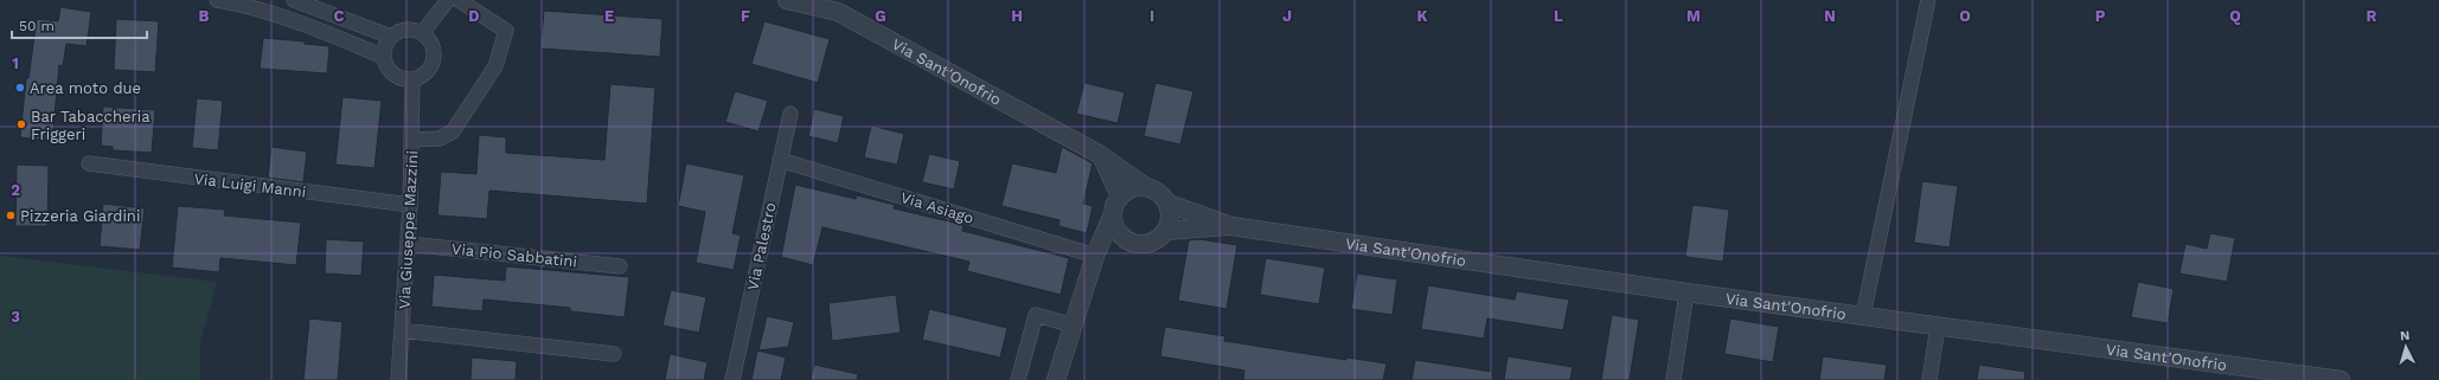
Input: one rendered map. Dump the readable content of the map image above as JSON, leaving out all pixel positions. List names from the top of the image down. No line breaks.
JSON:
{"streets":{"street":["Via Sant'Onofrio","Via Luigi Manni","Via Asiago","Via Giuseppe Mazzini","Via Palestro","Via Pio Sabbatini"]},"crossings":[["Via Luigi Manni","Via Giuseppe Mazzini"],["Via Asiago","Via Palestro"],["Via Giuseppe Mazzini","Via Pio Sabbatini"]],"places":["Area moto due","Bar Tabaccheria Friggeri","Pizzeria Giardini"],"scale_bar":"50 m","north":"top","grid":{"columns":["B","C","D","E","F","G","H","I","J","K","L","M","N","O","P","Q","R"],"rows":["1","2","3"]}}
